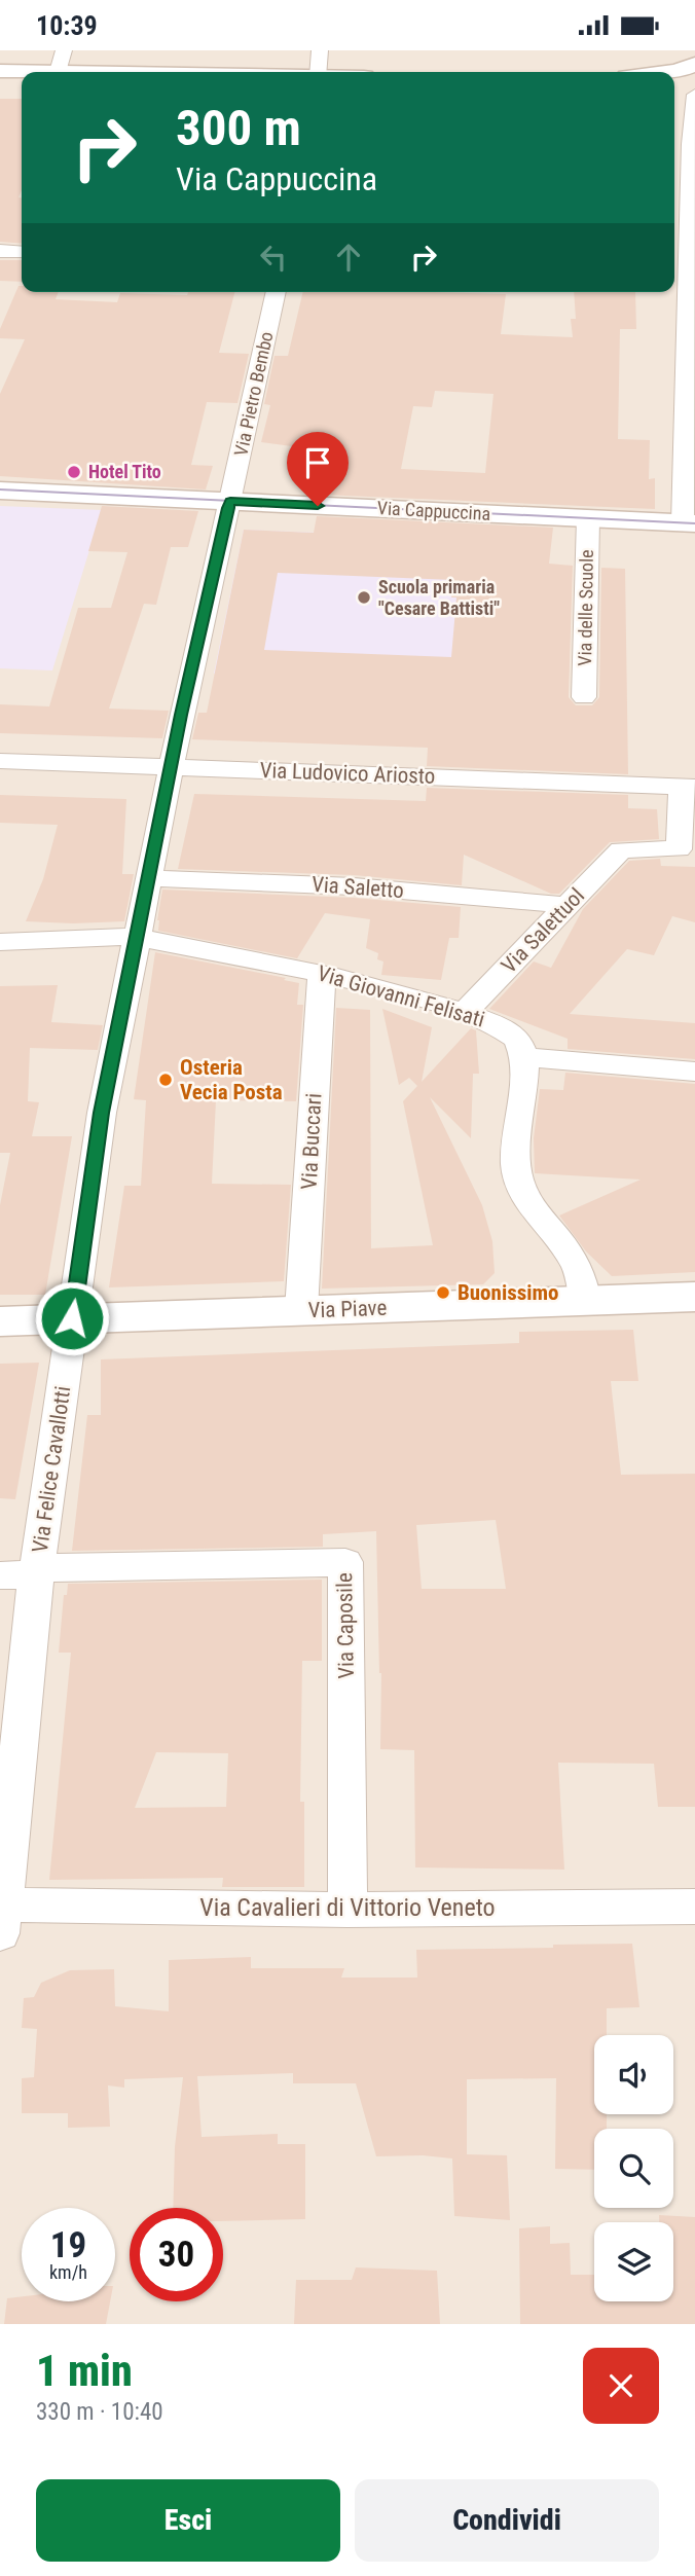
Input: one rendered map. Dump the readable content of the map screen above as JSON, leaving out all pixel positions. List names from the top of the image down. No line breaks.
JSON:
{"streets":{"street":["Via Pietro Bembo","Via Cappuccina","Via delle Scuole","Via Ludovico Ariosto","Via Saletto","Via Salettuol","Via Giovanni Felisati","Via Buccari","Via Piave","Via Felice Cavallotti","Via Caposile","Via Cavalieri di Vittorio Veneto"]},"crossings":[["Via Pietro Bembo","Via Cappuccina"],["Via Pietro Bembo","Via Felice Cavallotti"],["Via Cappuccina","Via delle Scuole"],["Via Cappuccina","Via Felice Cavallotti"],["Via Ludovico Ariosto","Via Salettuol"],["Via Ludovico Ariosto","Via Felice Cavallotti"],["Via Saletto","Via Salettuol"],["Via Saletto","Via Felice Cavallotti"],["Via Salettuol","Via Giovanni Felisati"],["Via Giovanni Felisati","Via Buccari"],["Via Giovanni Felisati","Via Felice Cavallotti"],["Via Buccari","Via Piave"],["Via Piave","Via Felice Cavallotti"],["Via Felice Cavallotti","Via Caposile"],["Via Felice Cavallotti","Via Cavalieri di Vittorio Veneto"],["Via Caposile","Via Cavalieri di Vittorio Veneto"]],"places":["Hotel Tito","Scuola primaria \"Cesare Battisti\"","Osteria Vecia Posta","Buonissimo"],"page":{"status":"10:39","turn":["300 m","Via Cappuccina"],"speed":"19 km/h","limit":"30","heading":["1 min","330 m · 10:40"],"buttons":["Esci","Condividi"]}}
